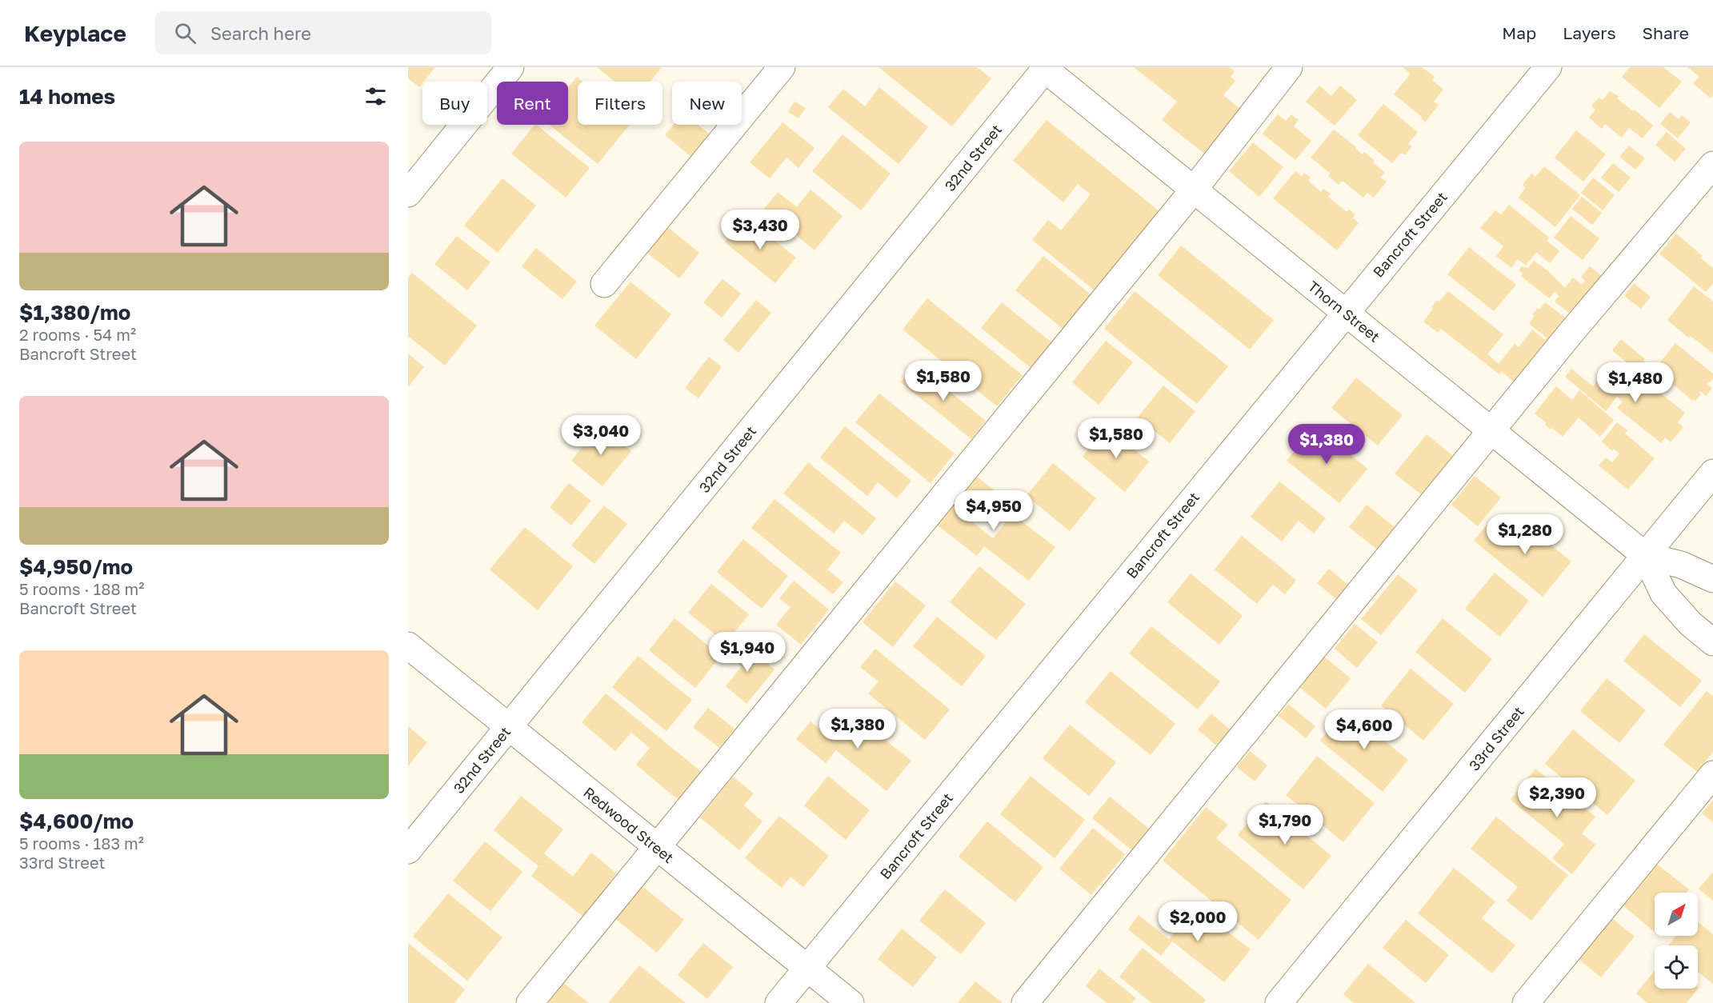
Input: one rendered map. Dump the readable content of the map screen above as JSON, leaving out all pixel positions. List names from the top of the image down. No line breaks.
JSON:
{"streets":{"street":["32nd Street","Bancroft Street","Thorn Street","33rd Street","Redwood Street"]},"crossings":[["32nd Street","Thorn Street"],["32nd Street","Redwood Street"],["Bancroft Street","Thorn Street"],["Bancroft Street","Redwood Street"],["Thorn Street","33rd Street"]],"north":"top right","page":{"header":"Keyplace","search":"Search here","nav":["Map","Layers","Share"],"heading":"14 homes","chip":["Buy","Rent","Filters","New"],"list":[{"name":"$1,380/mo","note":"2 rooms · 54 m² · Bancroft Street"},{"name":"$4,950/mo","note":"5 rooms · 188 m² · Bancroft Street"},{"name":"$4,600/mo","note":"5 rooms · 183 m² · 33rd Street"}],"price":["$3,430","$1,580","$1,480","$3,040","$1,580","$1,380","$4,950","$1,280","$1,940","$1,380","$4,600","$2,390","$1,790","$2,000"]}}
